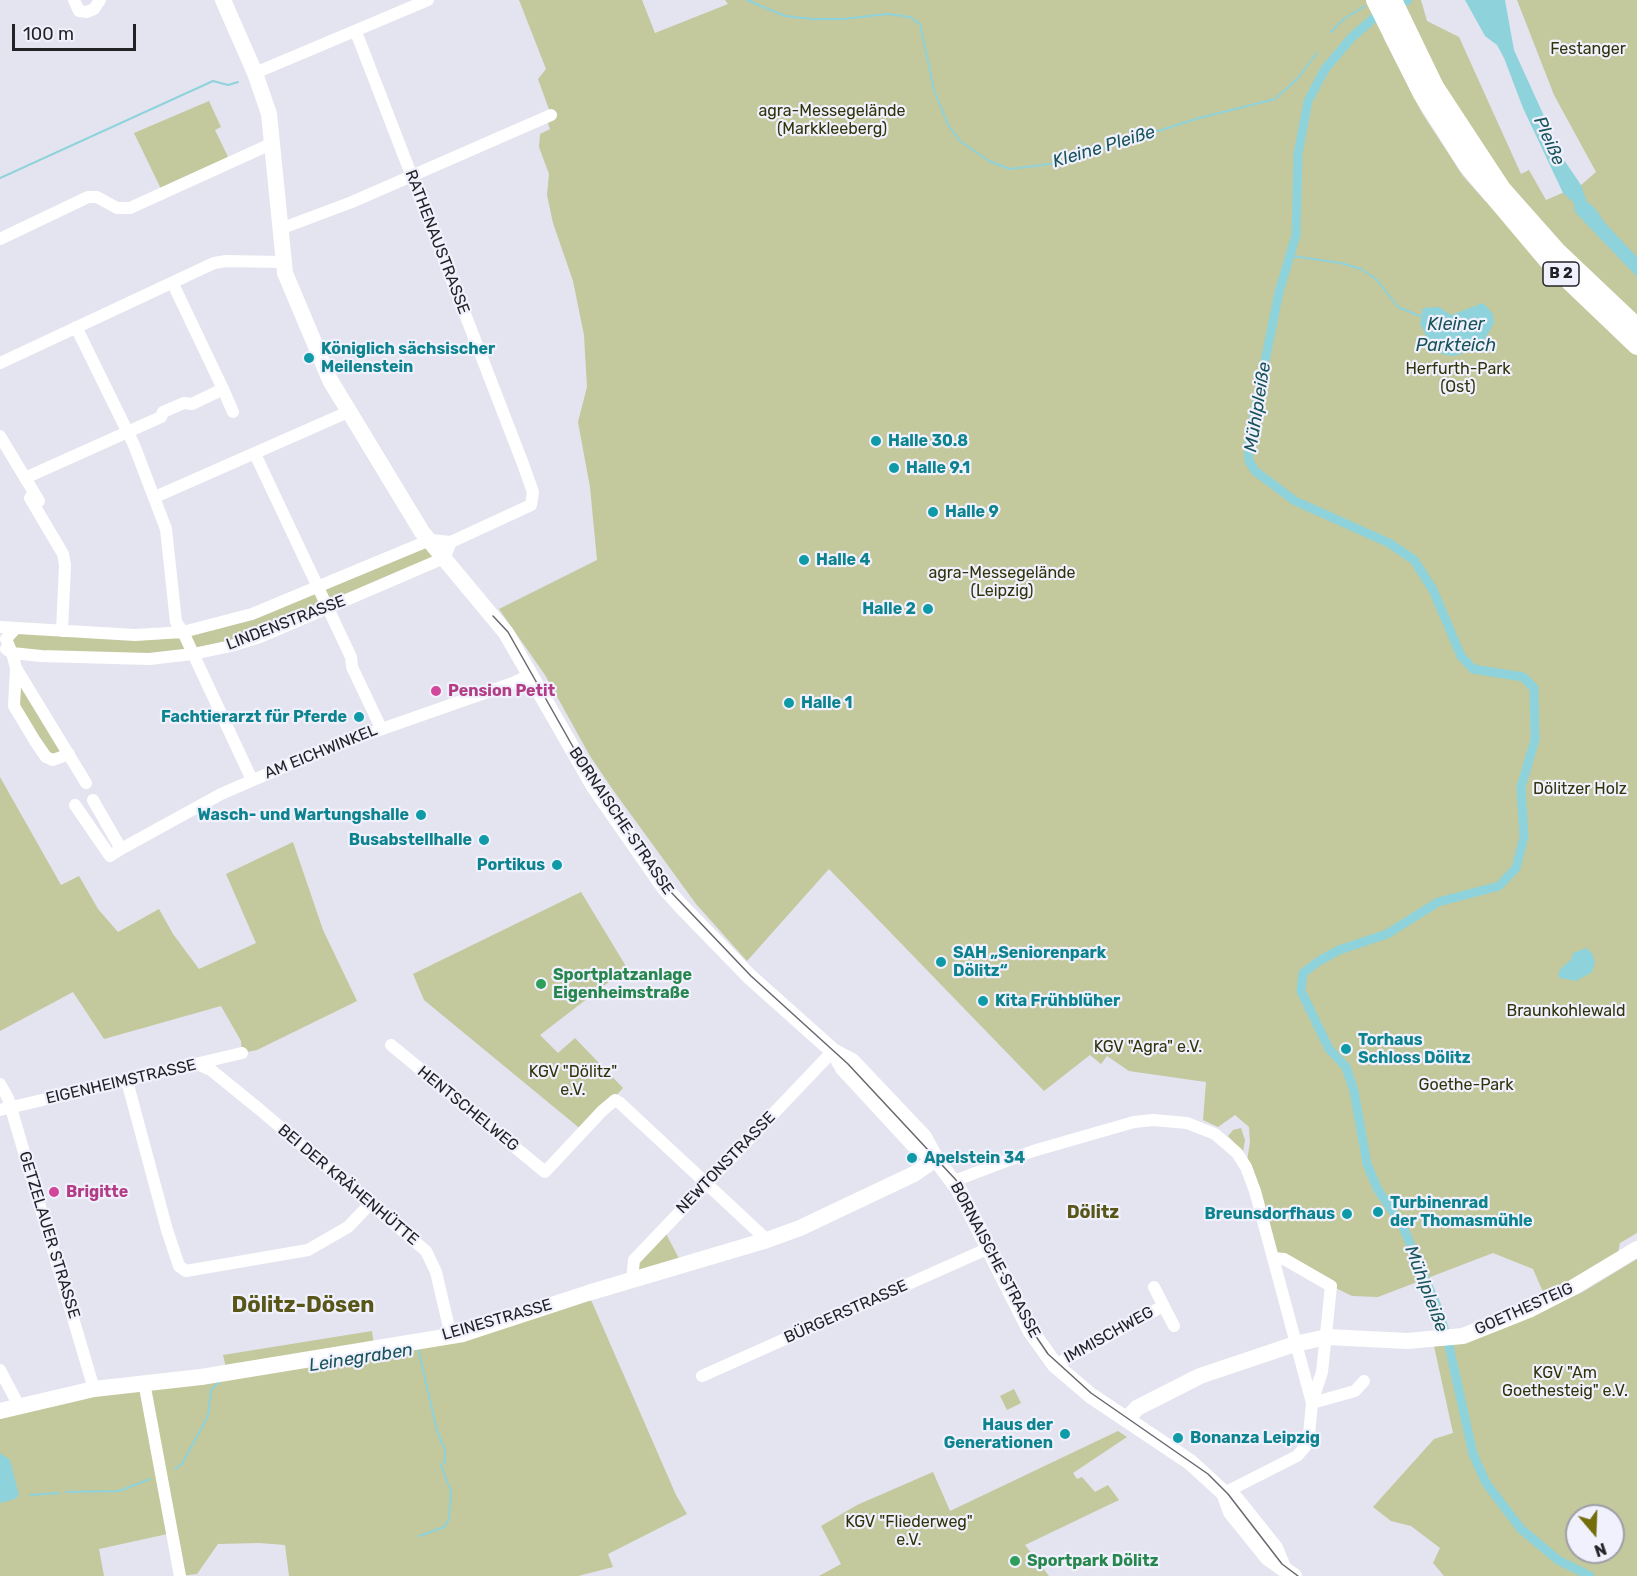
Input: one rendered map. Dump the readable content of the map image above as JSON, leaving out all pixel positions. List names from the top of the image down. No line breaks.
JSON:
{"streets":{"highway":["B 2"],"main road":["BORNAISCHE STRASSE","GOETHESTEIG","LEINESTRASSE"],"street":["RATHENAUSTRASSE","LINDENSTRASSE","AM EICHWINKEL","EIGENHEIMSTRASSE","HENTSCHELWEG","NEWTONSTRASSE","BEI DER KRÄHENHÜTTE","GETZELAUER STRASSE","BÜRGERSTRASSE","IMMISCHWEG"]},"crossings":[["RATHENAUSTRASSE","LINDENSTRASSE"],["RATHENAUSTRASSE","BORNAISCHE STRASSE"],["LINDENSTRASSE","BORNAISCHE STRASSE"],["AM EICHWINKEL","BORNAISCHE STRASSE"],["BORNAISCHE STRASSE","NEWTONSTRASSE"],["BORNAISCHE STRASSE","GOETHESTEIG"],["BORNAISCHE STRASSE","BÜRGERSTRASSE"],["BORNAISCHE STRASSE","LEINESTRASSE"],["BORNAISCHE STRASSE","IMMISCHWEG"],["EIGENHEIMSTRASSE","BEI DER KRÄHENHÜTTE"],["EIGENHEIMSTRASSE","GETZELAUER STRASSE"],["HENTSCHELWEG","NEWTONSTRASSE"],["NEWTONSTRASSE","LEINESTRASSE"],["BEI DER KRÄHENHÜTTE","LEINESTRASSE"],["GETZELAUER STRASSE","LEINESTRASSE"]],"districts":["Dölitz","Dölitz-Dösen"],"water":["Pleiße","Kleine Pleiße","Kleiner Parkteich","Mühlpleiße","Leinegraben"],"parks":["Festanger","agra-Messegelände (Markkleeberg)","Herfurth-Park (Ost)","agra-Messegelände (Leipzig)","Dölitzer Holz","Braunkohlewald","KGV \"Agra\" e.V.","KGV \"Dölitz\" e.V.","Goethe-Park","KGV \"Am Goethesteig\" e.V.","KGV \"Fliederweg\" e.V."],"places":["Königlich sächsischer Meilenstein","Halle 30.8","Halle 9.1","Halle 9","Halle 4","Halle 2","Pension Petit","Halle 1","Fachtierarzt für Pferde","Wasch- und Wartungshalle","Busabstellhalle","Portikus","SAH „Seniorenpark Dölitz“","Sportplatzanlage Eigenheimstraße","Kita Frühblüher","Torhaus Schloss Dölitz","Apelstein 34","Brigitte","Turbinenrad der Thomasmühle","Breunsdorfhaus","Haus der Generationen","Bonanza Leipzig","Sportpark Dölitz"],"scale_bar":"100 m","north":"bottom"}
